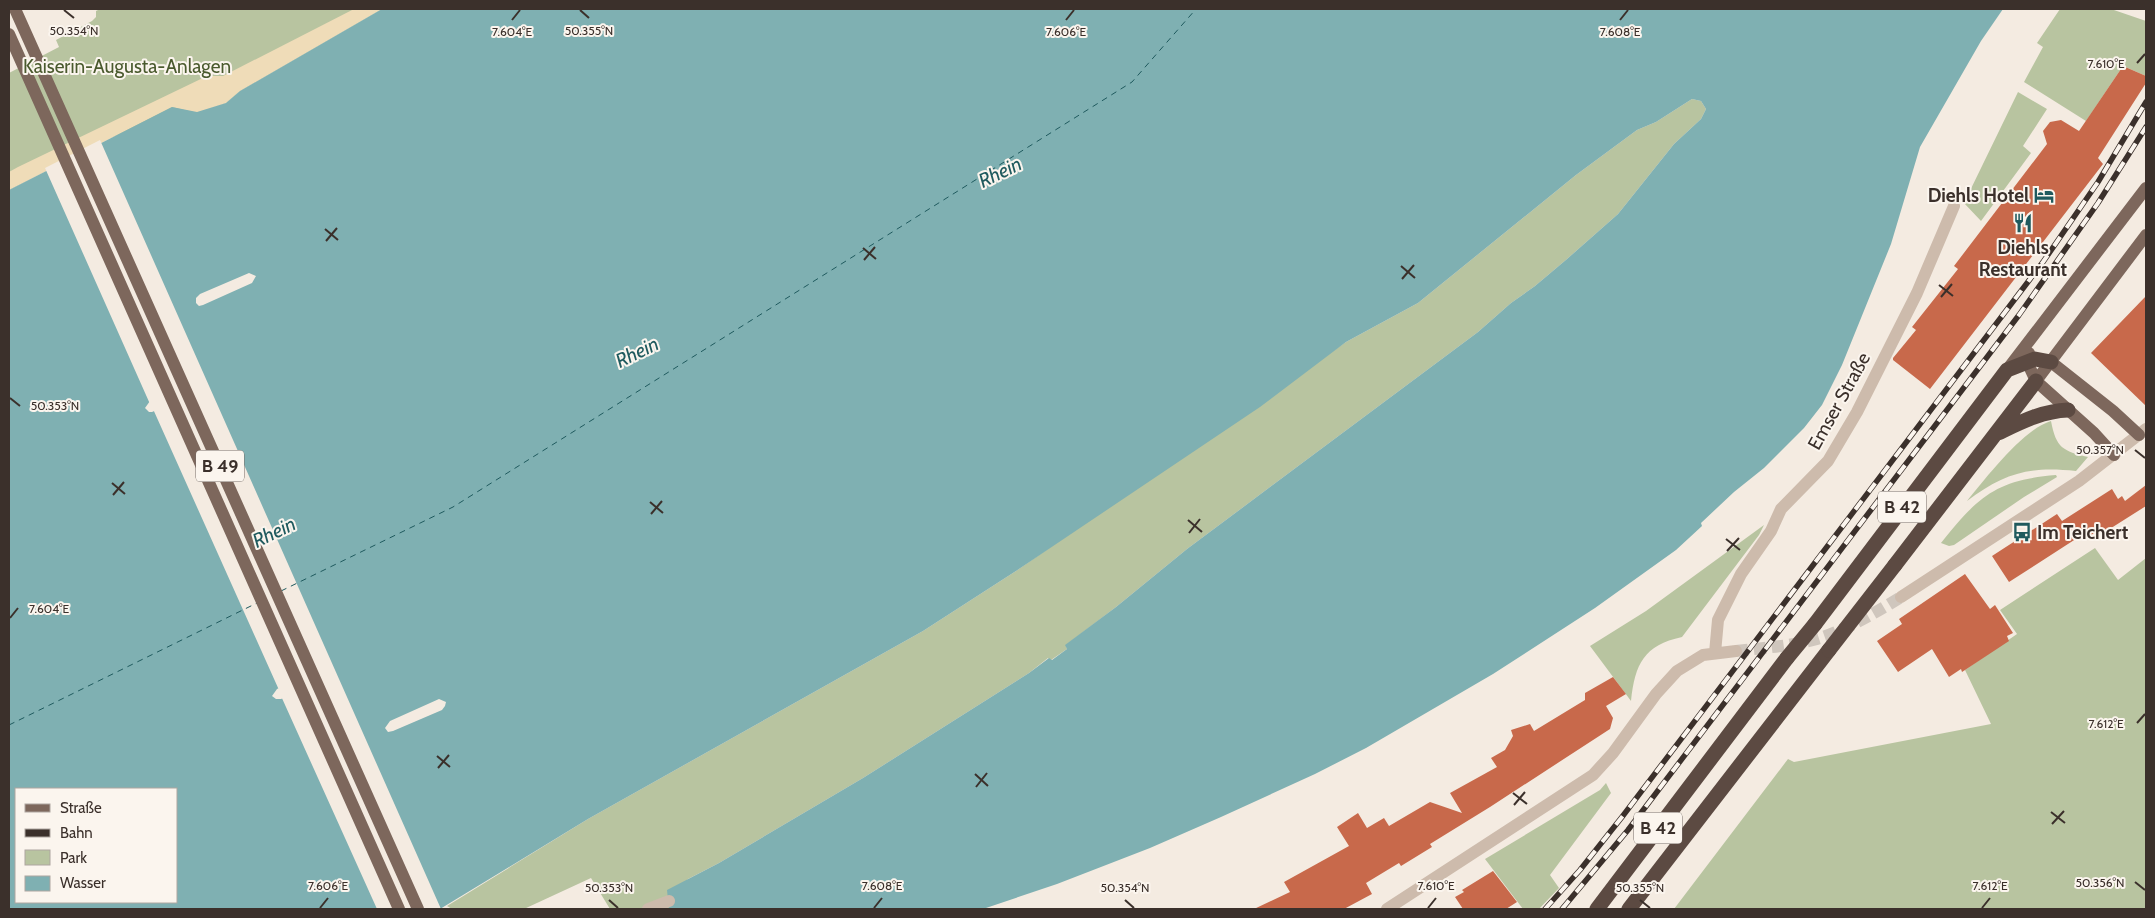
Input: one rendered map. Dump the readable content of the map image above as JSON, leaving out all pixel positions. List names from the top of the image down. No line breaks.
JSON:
{"streets":{"highway":["B 42"],"main road":["B 49"],"street":["Emser Straße"]},"water":["Rhein"],"parks":["Kaiserin-Augusta-Anlagen"],"places":{"hotel":["Diehls Hotel"],"restaurant":["Diehls Restaurant"],"bus stop":["Im Teichert"]},"legend":["Straße","Bahn","Park","Wasser"],"coordinates":["50.354°N","50.355°N","7.604°E","7.606°E","7.608°E","7.610°E","50.353°N","50.357°N","7.612°E","50.356°N"]}
